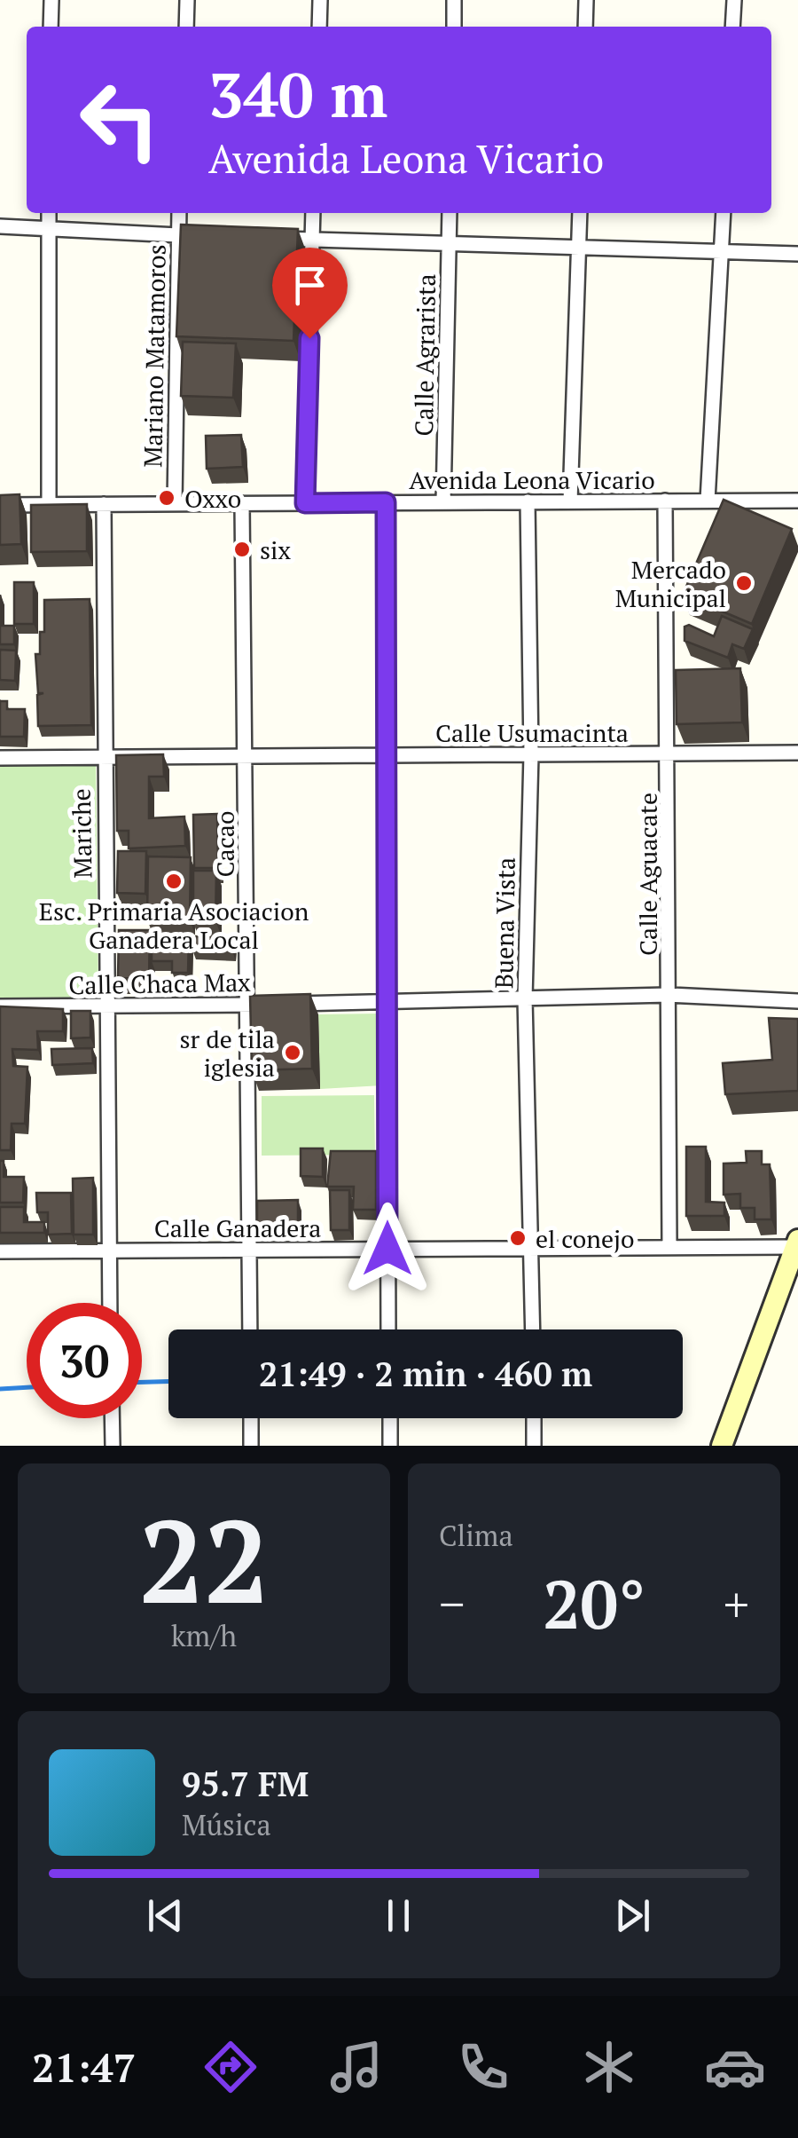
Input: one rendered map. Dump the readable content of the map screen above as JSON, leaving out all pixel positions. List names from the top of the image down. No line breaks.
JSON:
{"streets":{"street":["Calle Agrarista","Mariano Matamoros","Avenida Leona Vicario","Calle Usumacinta","Mariche","Cacao","Calle Aguacate","Buena Vista","Calle Chaca Max","Calle Ganadera"]},"crossings":[["Calle Agrarista","Avenida Leona Vicario"],["Mariano Matamoros","Avenida Leona Vicario"],["Avenida Leona Vicario","Mariche"],["Avenida Leona Vicario","Cacao"],["Avenida Leona Vicario","Calle Aguacate"],["Avenida Leona Vicario","Buena Vista"],["Calle Usumacinta","Mariche"],["Calle Usumacinta","Cacao"],["Calle Usumacinta","Calle Aguacate"],["Calle Usumacinta","Buena Vista"],["Mariche","Calle Chaca Max"],["Mariche","Calle Ganadera"],["Cacao","Calle Chaca Max"],["Cacao","Calle Ganadera"],["Calle Aguacate","Calle Chaca Max"],["Calle Aguacate","Calle Ganadera"],["Buena Vista","Calle Chaca Max"],["Buena Vista","Calle Ganadera"]],"places":["Oxxo","six","Mercado Municipal","Esc. Primaria Asociacion Ganadera Local","sr de tila iglesia","el conejo"],"page":{"turn":["340 m","Avenida Leona Vicario"],"limit":"30","trip":"21:49 · 2 min · 460 m","tile":[["22","km/h"],"Clima"],"heat":["−","20°","+"],"song":["95.7 FM","Música"],"tabs":"21:47"}}
